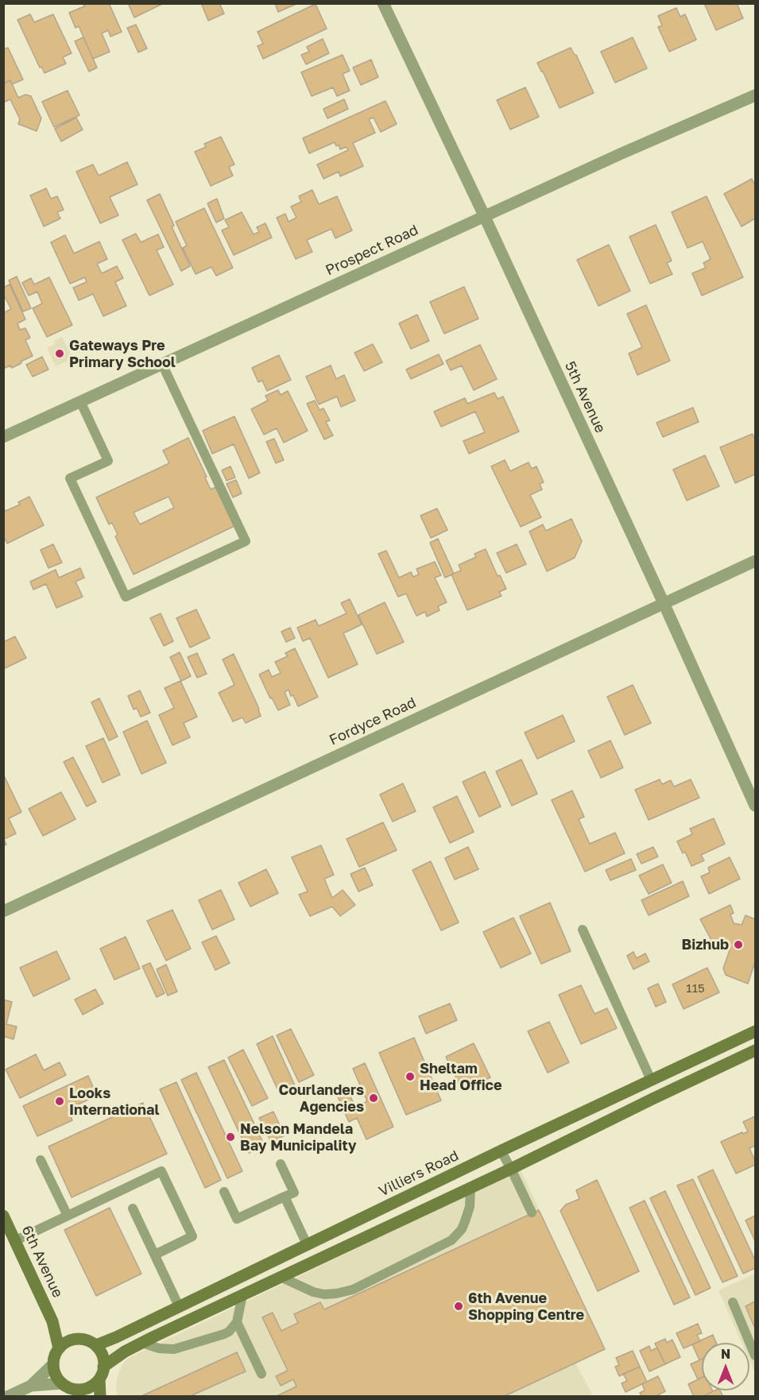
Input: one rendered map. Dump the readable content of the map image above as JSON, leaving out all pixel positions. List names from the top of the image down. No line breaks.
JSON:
{"streets":{"street":["Prospect Road","5th Avenue","Fordyce Road","Villiers Road","6th Avenue"]},"crossings":[["Prospect Road","5th Avenue"],["5th Avenue","Fordyce Road"],["Villiers Road","6th Avenue"]],"places":["Gateways Pre Primary School","Bizhub","Sheltam Head Office","Courlanders Agencies","Looks International","Nelson Mandela Bay Municipality","6th Avenue Shopping Centre"],"house_numbers":["115"],"north":"top"}
